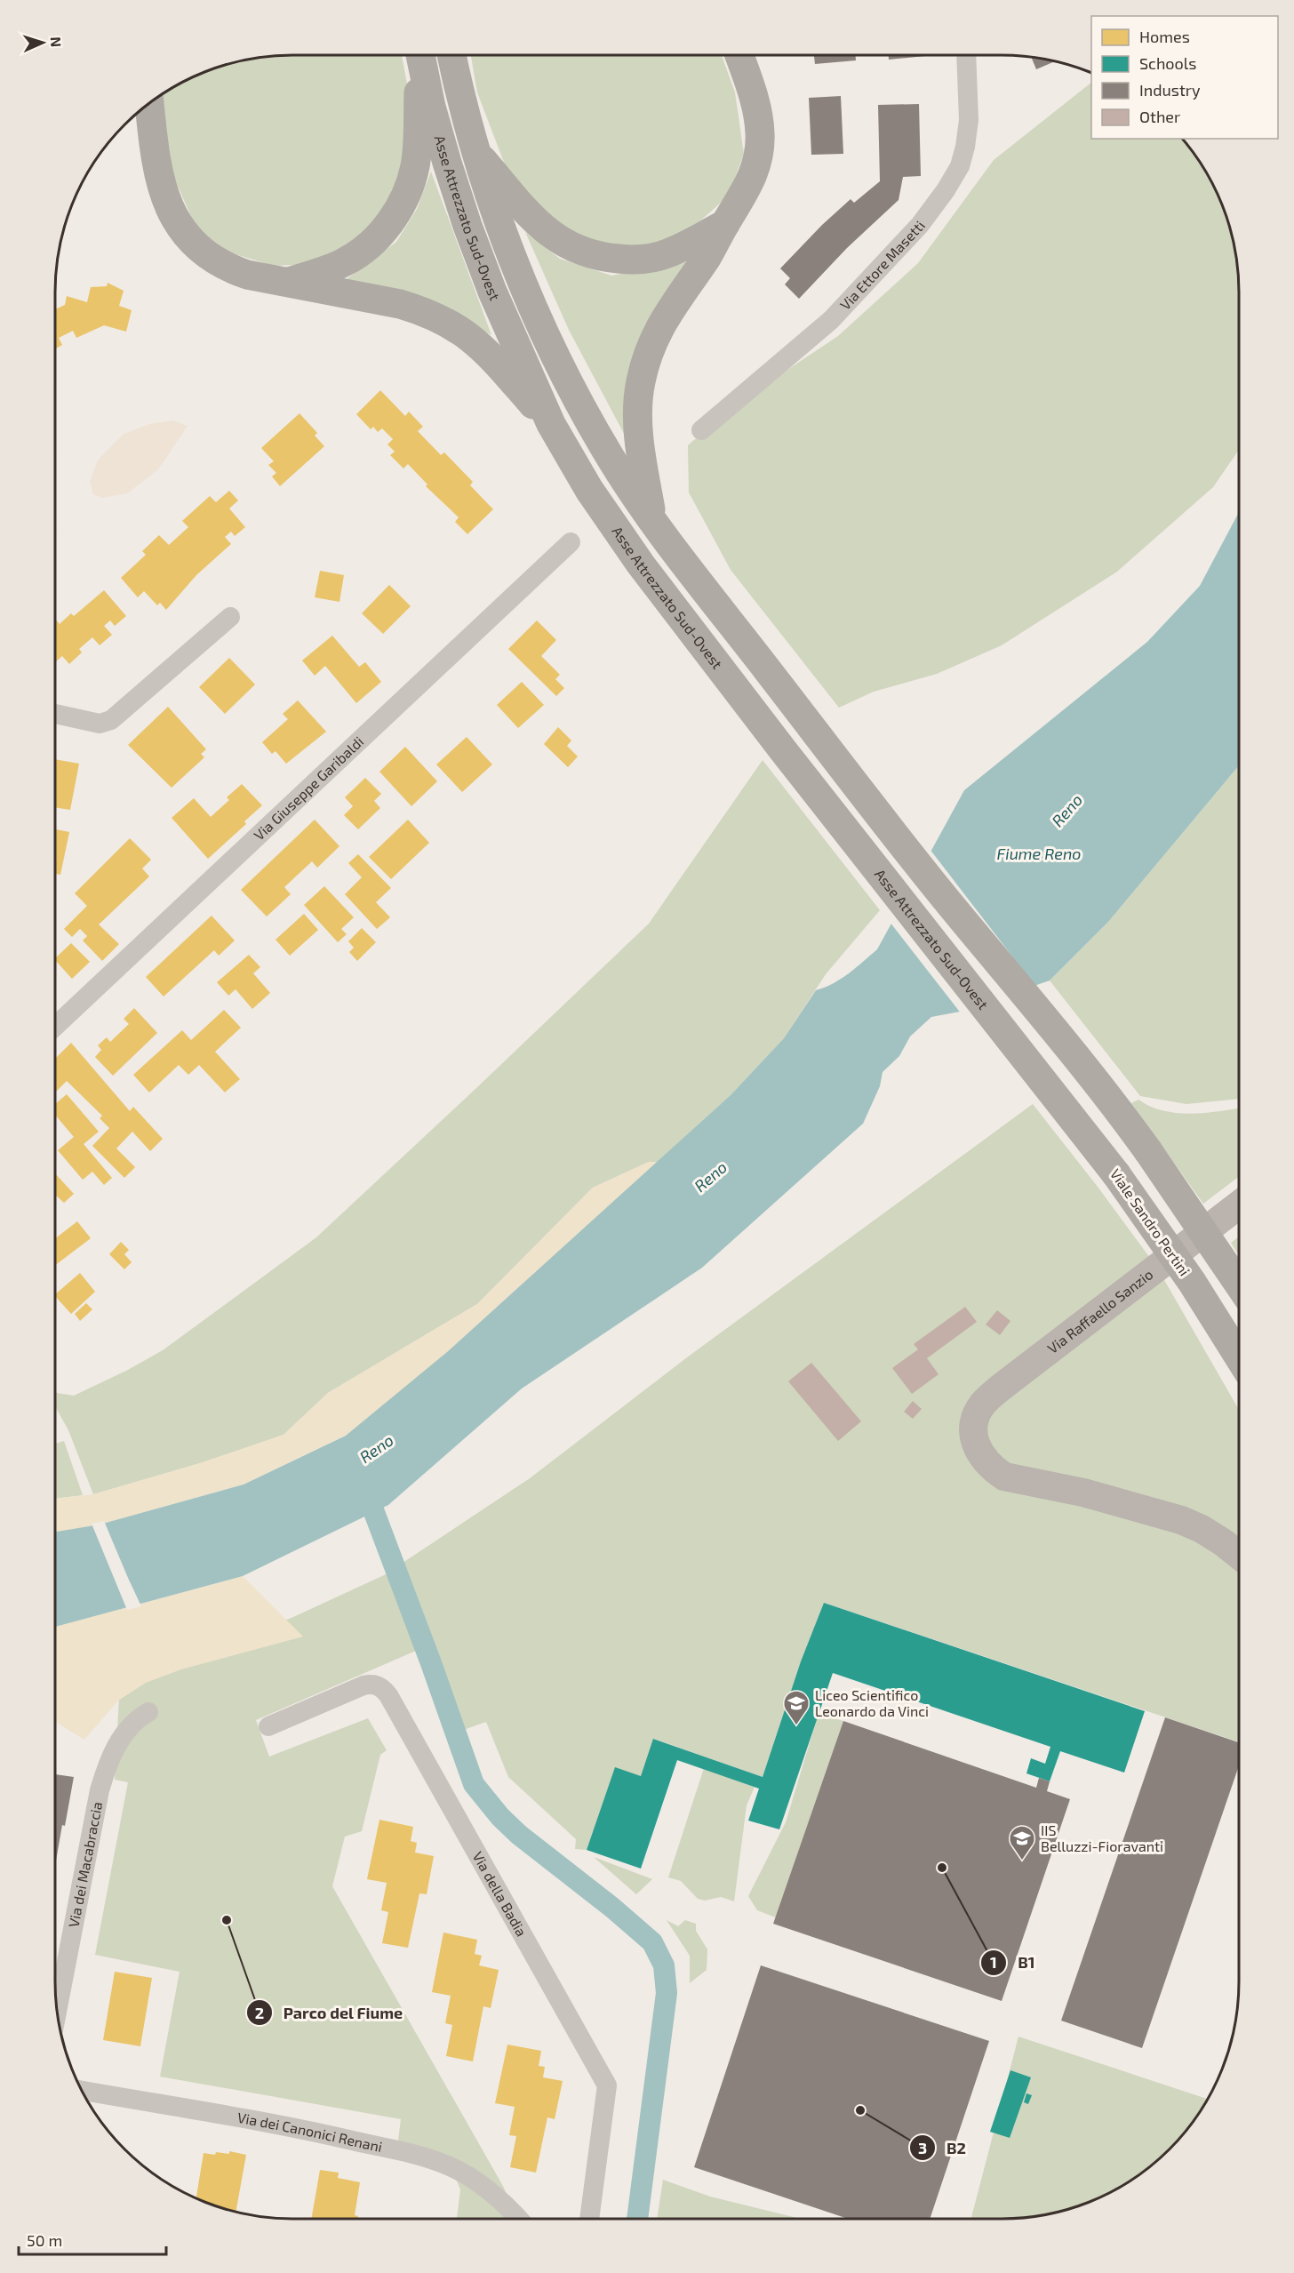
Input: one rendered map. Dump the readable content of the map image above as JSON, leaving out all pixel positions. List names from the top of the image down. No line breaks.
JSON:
{"streets":{"highway":["Asse Attrezzato Sud-Ovest","Viale Sandro Pertini"],"street":["Via Ettore Masetti","Via Giuseppe Garibaldi","Via Raffaello Sanzio","Via dei Macabraccia","Via della Badia","Via dei Canonici Renani"]},"crossings":[["Asse Attrezzato Sud-Ovest","Viale Sandro Pertini"]],"water":["Reno","Fiume Reno"],"places":{"school or university":["Liceo Scientifico Leonardo da Vinci","IIS Belluzzi-Fioravanti"],"other":["B1","Parco del Fiume","B2"]},"legend":["Homes","Schools","Industry","Other"],"scale_bar":"50 m","north":"right"}
